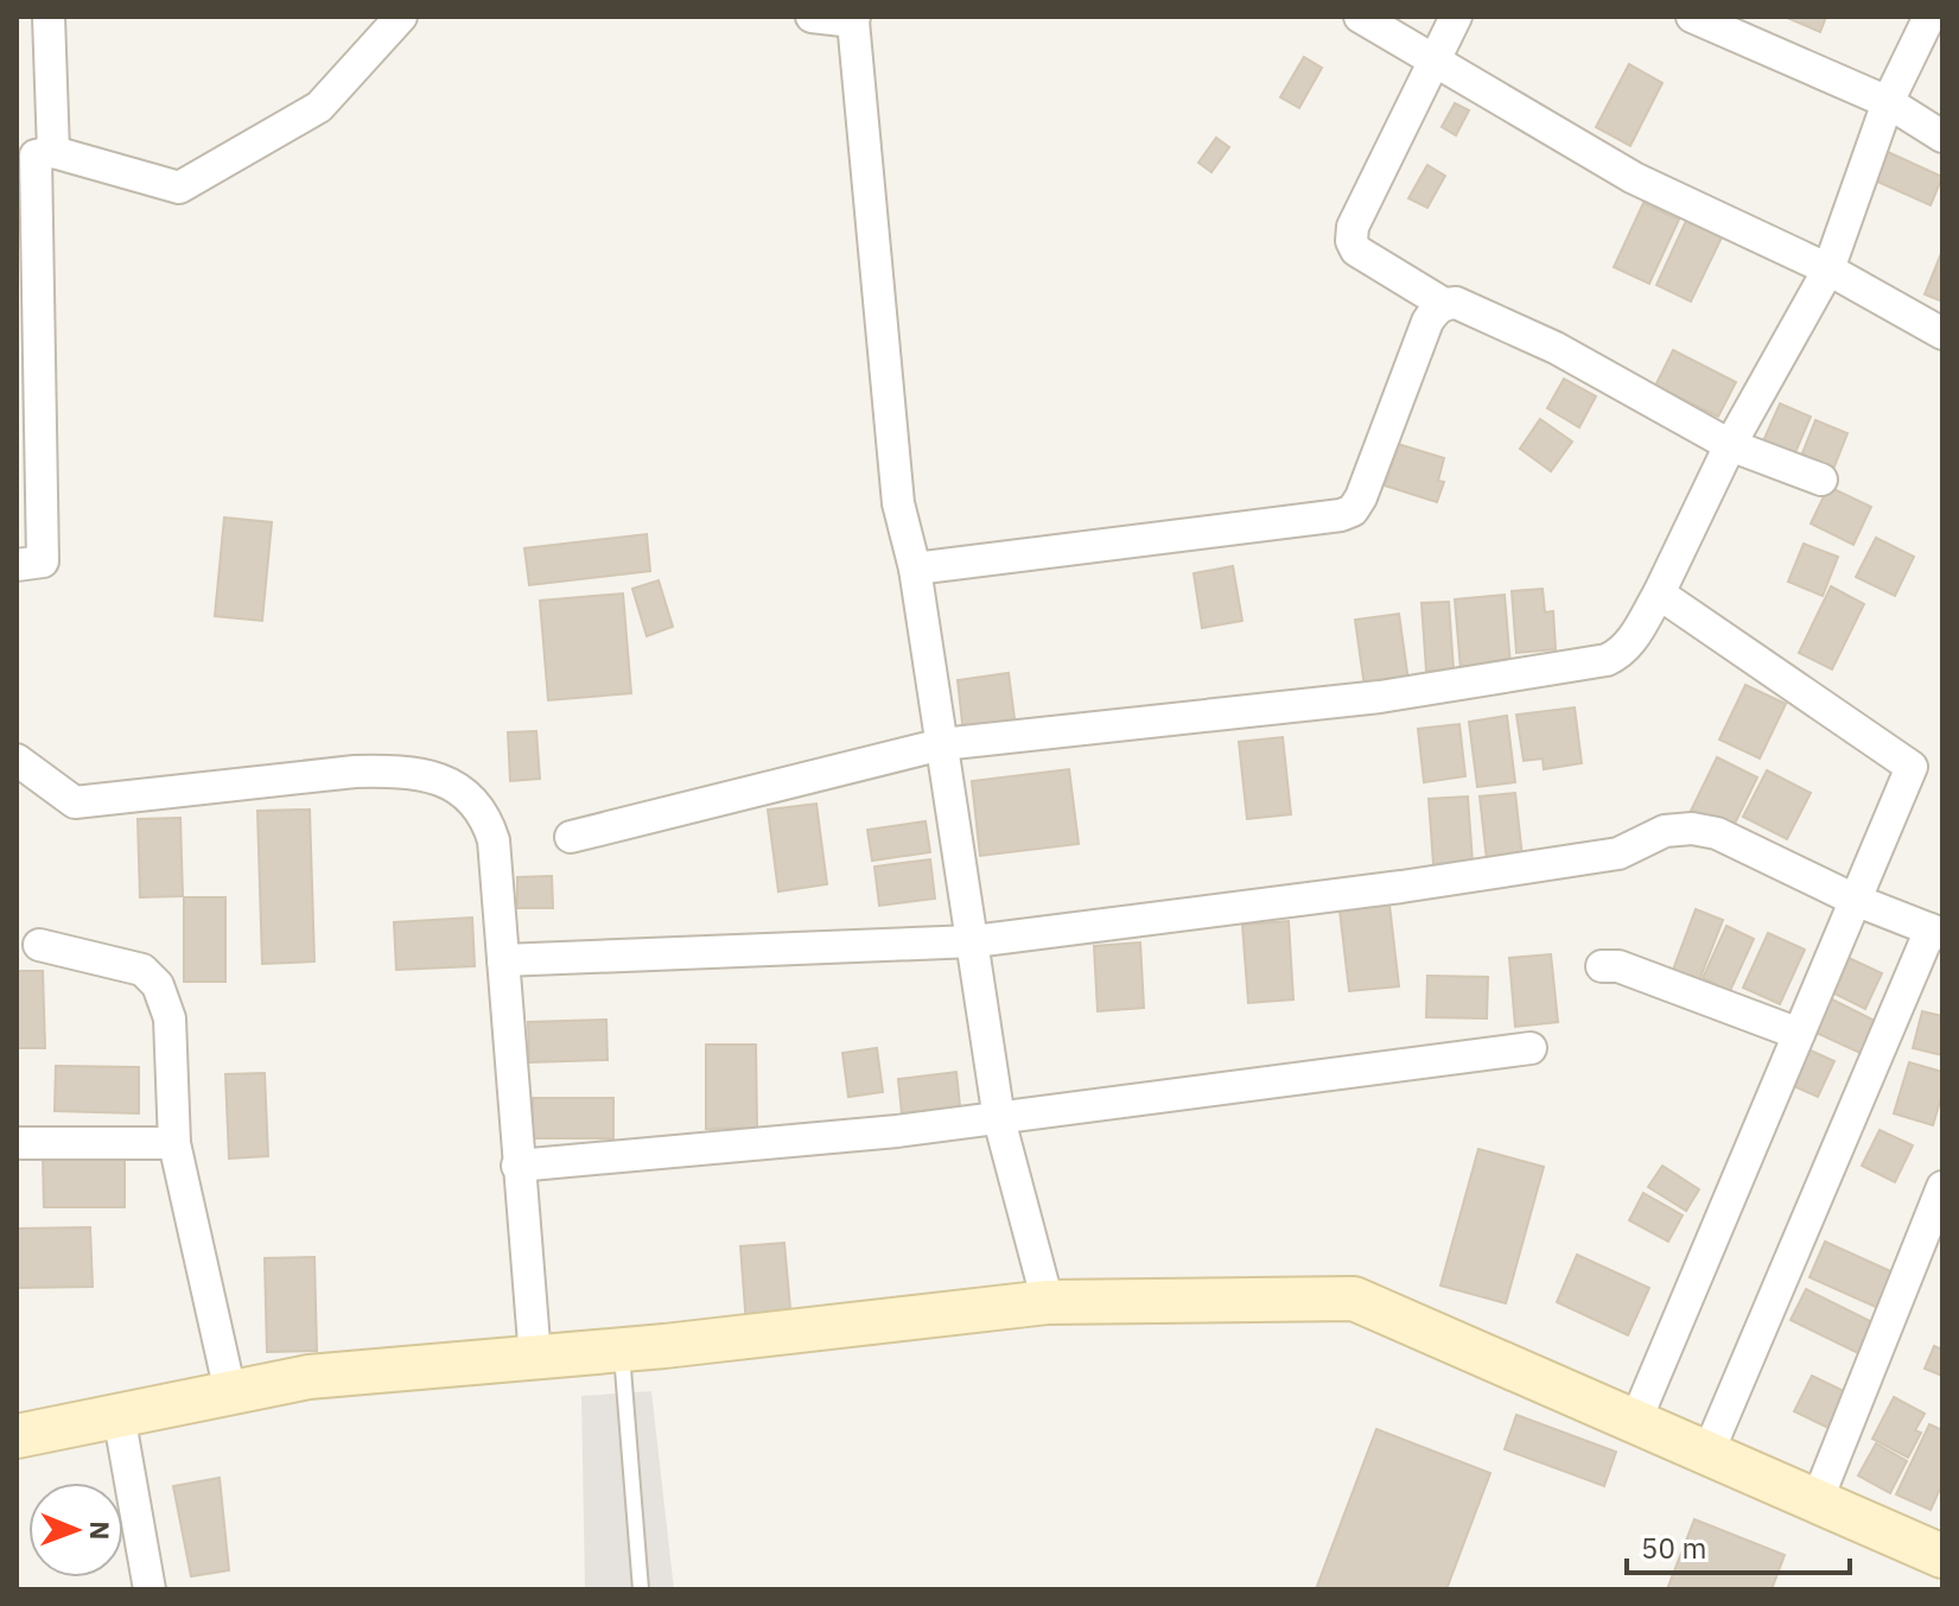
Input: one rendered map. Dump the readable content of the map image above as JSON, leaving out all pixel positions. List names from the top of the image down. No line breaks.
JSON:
{"scale_bar":"50 m","north":"right"}
